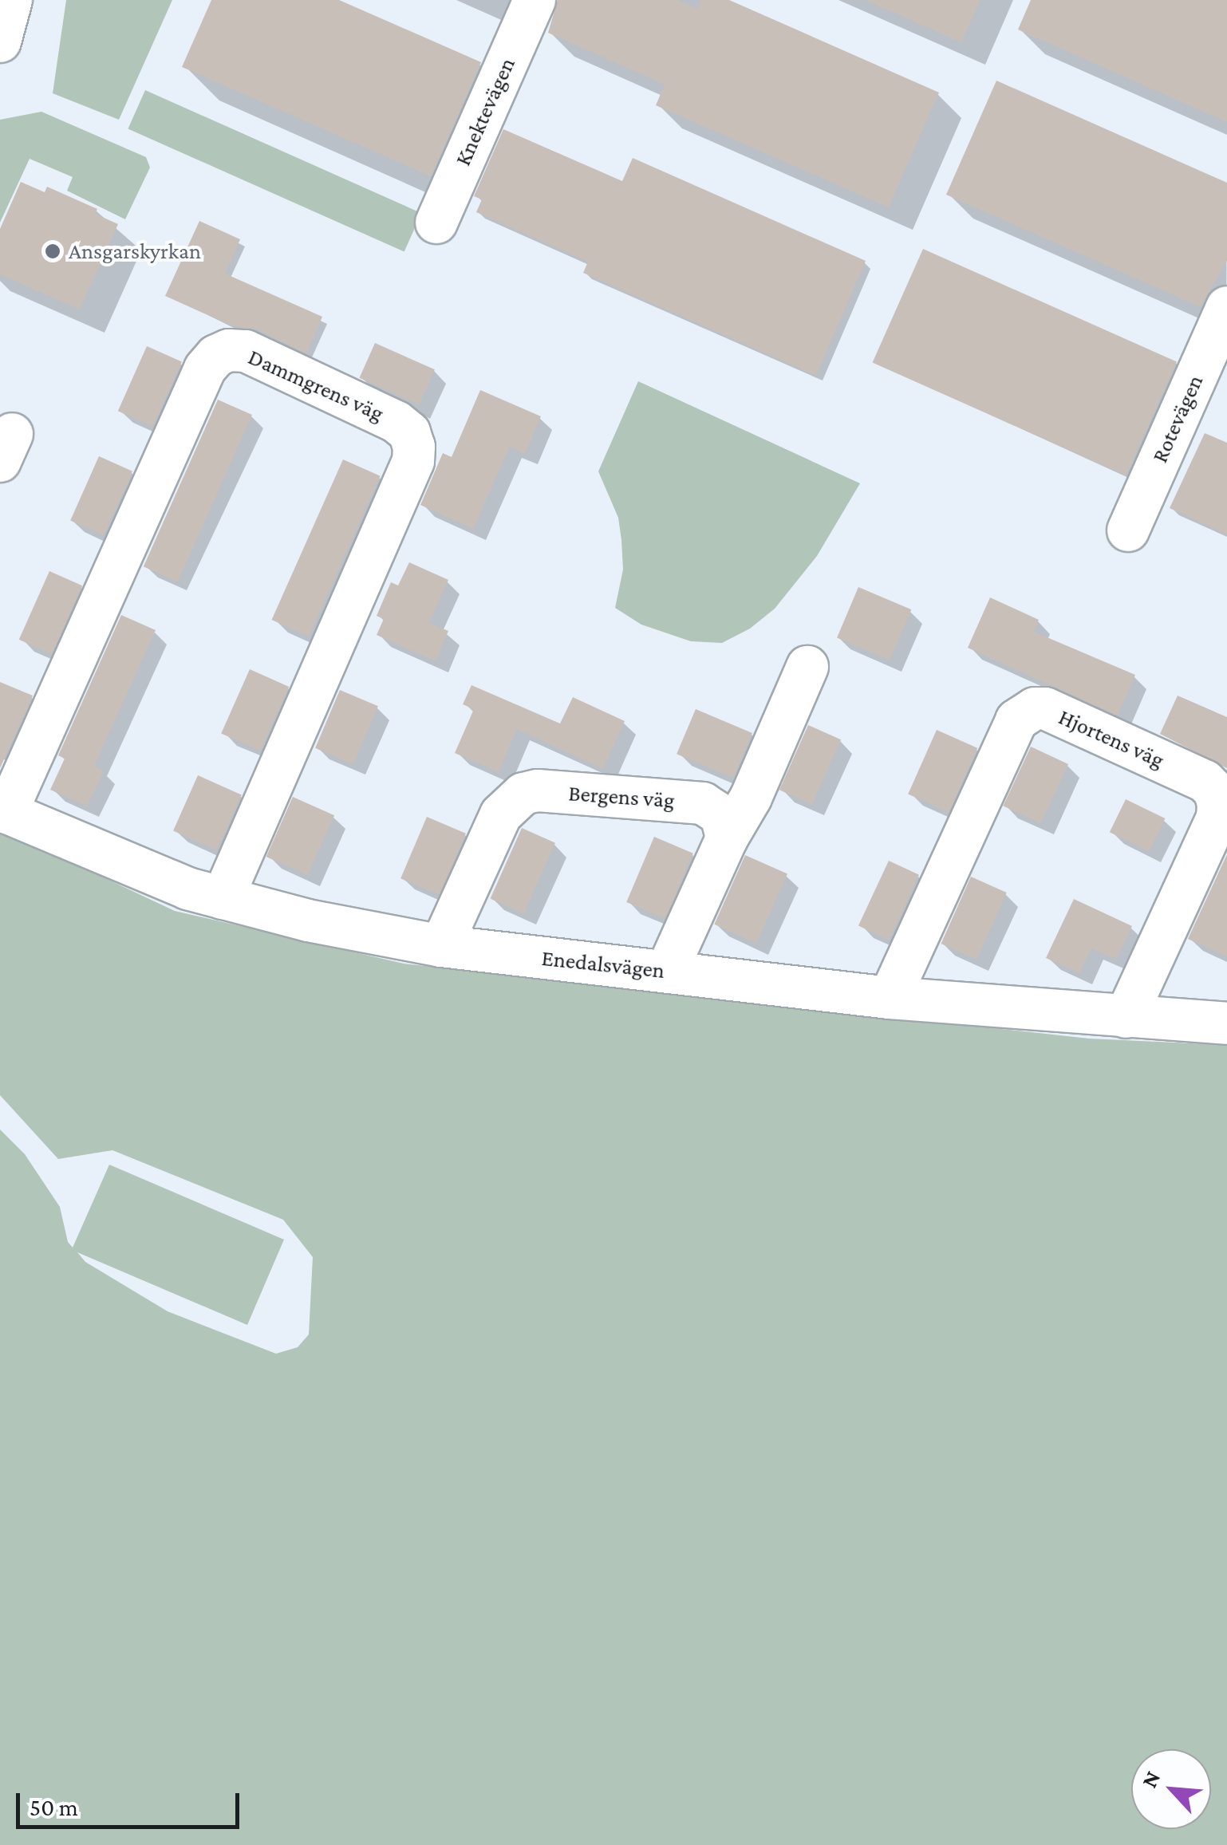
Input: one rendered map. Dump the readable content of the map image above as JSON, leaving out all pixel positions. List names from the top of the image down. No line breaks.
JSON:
{"streets":{"street":["Knektevägen","Dammgrens väg","Rotevägen","Hjortens väg","Bergens väg","Enedalsvägen"]},"crossings":[["Dammgrens väg","Enedalsvägen"],["Hjortens väg","Enedalsvägen"],["Bergens väg","Enedalsvägen"]],"places":["Ansgarskyrkan"],"scale_bar":"50 m","north":"top left"}
